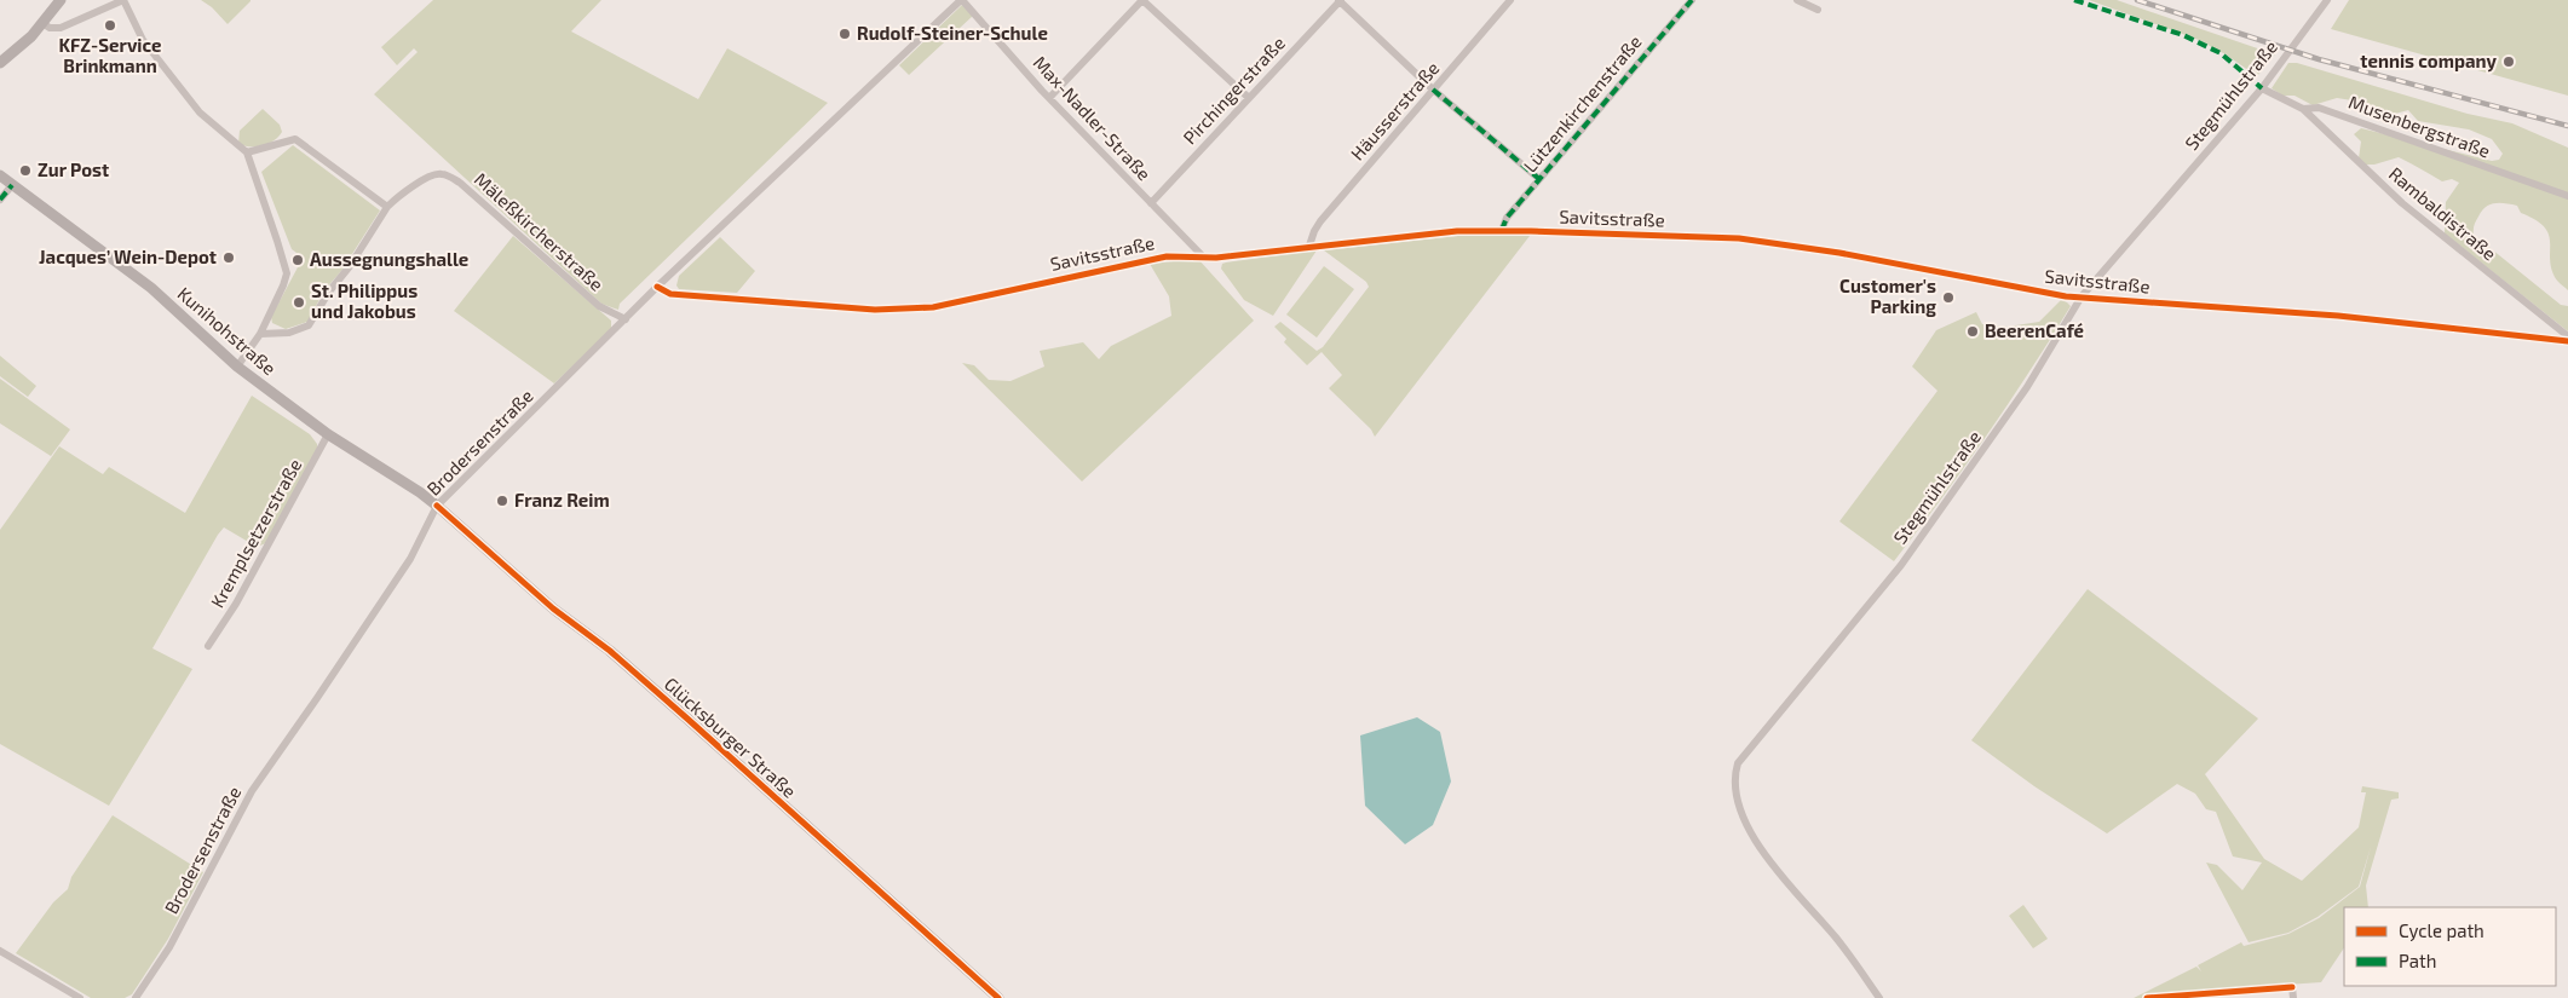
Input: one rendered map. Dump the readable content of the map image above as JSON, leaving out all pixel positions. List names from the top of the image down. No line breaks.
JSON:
{"streets":{"street":["Pirchingerstraße","Stegmühlstraße","Lützenkirchenstraße","Häusserstraße","Max-Nadler-Straße","Musenbergstraße","Rambaldistraße","Savitsstraße","Mäleßkircherstraße","Kunihohstraße","Brodersenstraße","Kremplsetzerstraße","Glücksburger Straße"]},"crossings":[["Pirchingerstraße","Max-Nadler-Straße"],["Stegmühlstraße","Musenbergstraße"],["Stegmühlstraße","Savitsstraße"],["Lützenkirchenstraße","Savitsstraße"],["Häusserstraße","Savitsstraße"],["Max-Nadler-Straße","Savitsstraße"],["Max-Nadler-Straße","Brodersenstraße"],["Musenbergstraße","Rambaldistraße"],["Rambaldistraße","Savitsstraße"],["Savitsstraße","Brodersenstraße"],["Mäleßkircherstraße","Brodersenstraße"],["Kunihohstraße","Brodersenstraße"],["Kunihohstraße","Kremplsetzerstraße"],["Kunihohstraße","Glücksburger Straße"],["Brodersenstraße","Glücksburger Straße"]],"places":["KFZ-Service Brinkmann","Rudolf-Steiner-Schule","tennis company","Zur Post","Jacques’ Wein-Depot","Aussegnungshalle","Customer's Parking","St. Philippus und Jakobus","BeerenCafé","Franz Reim"],"legend":["Cycle path","Path"]}
